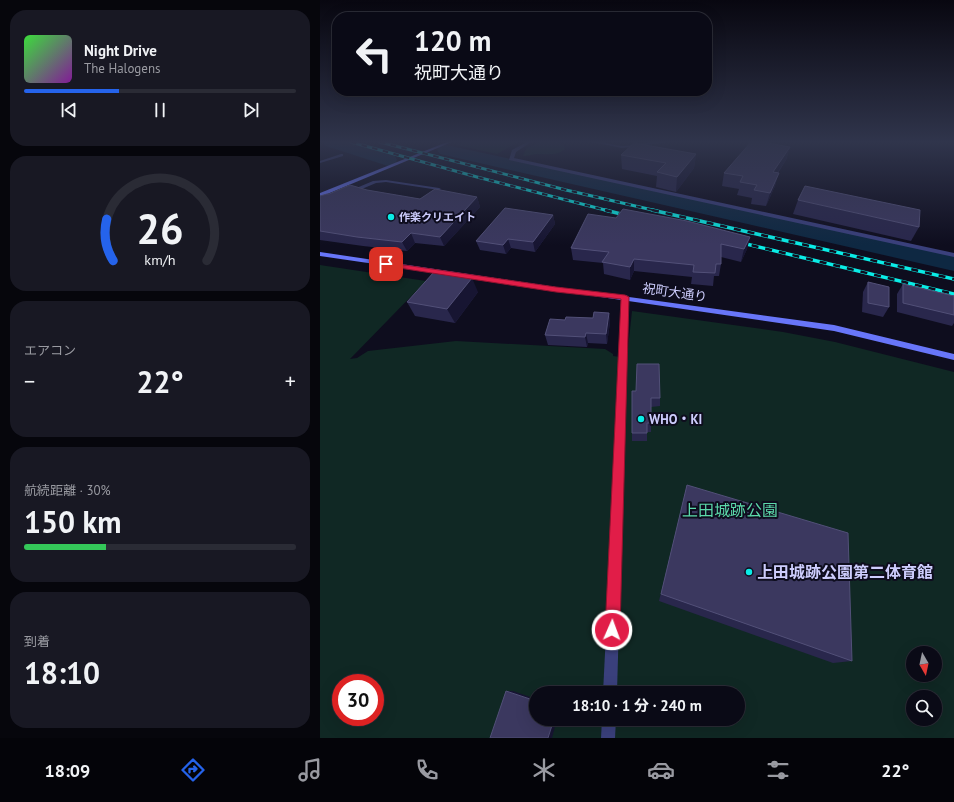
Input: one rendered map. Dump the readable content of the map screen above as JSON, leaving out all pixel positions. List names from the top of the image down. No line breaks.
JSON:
{"streets":{"street":["祝町大通り"]},"parks":["上田城跡公園"],"places":["作楽クリエイト","WHO・KI","上田城跡公園第二体育館"],"north":"bottom","page":{"turn":["120 m","祝町大通り"],"song":["Night Drive","The Halogens"],"tile":["エアコン",["航続距離 · 30%","150 km"],["到着","18:10"]],"heat":["−","22°","+"],"limit":"30","trip":"18:10 · 1 分 · 240 m","tabs":["18:09","22°"],"gauge":["26","km/h"]}}
